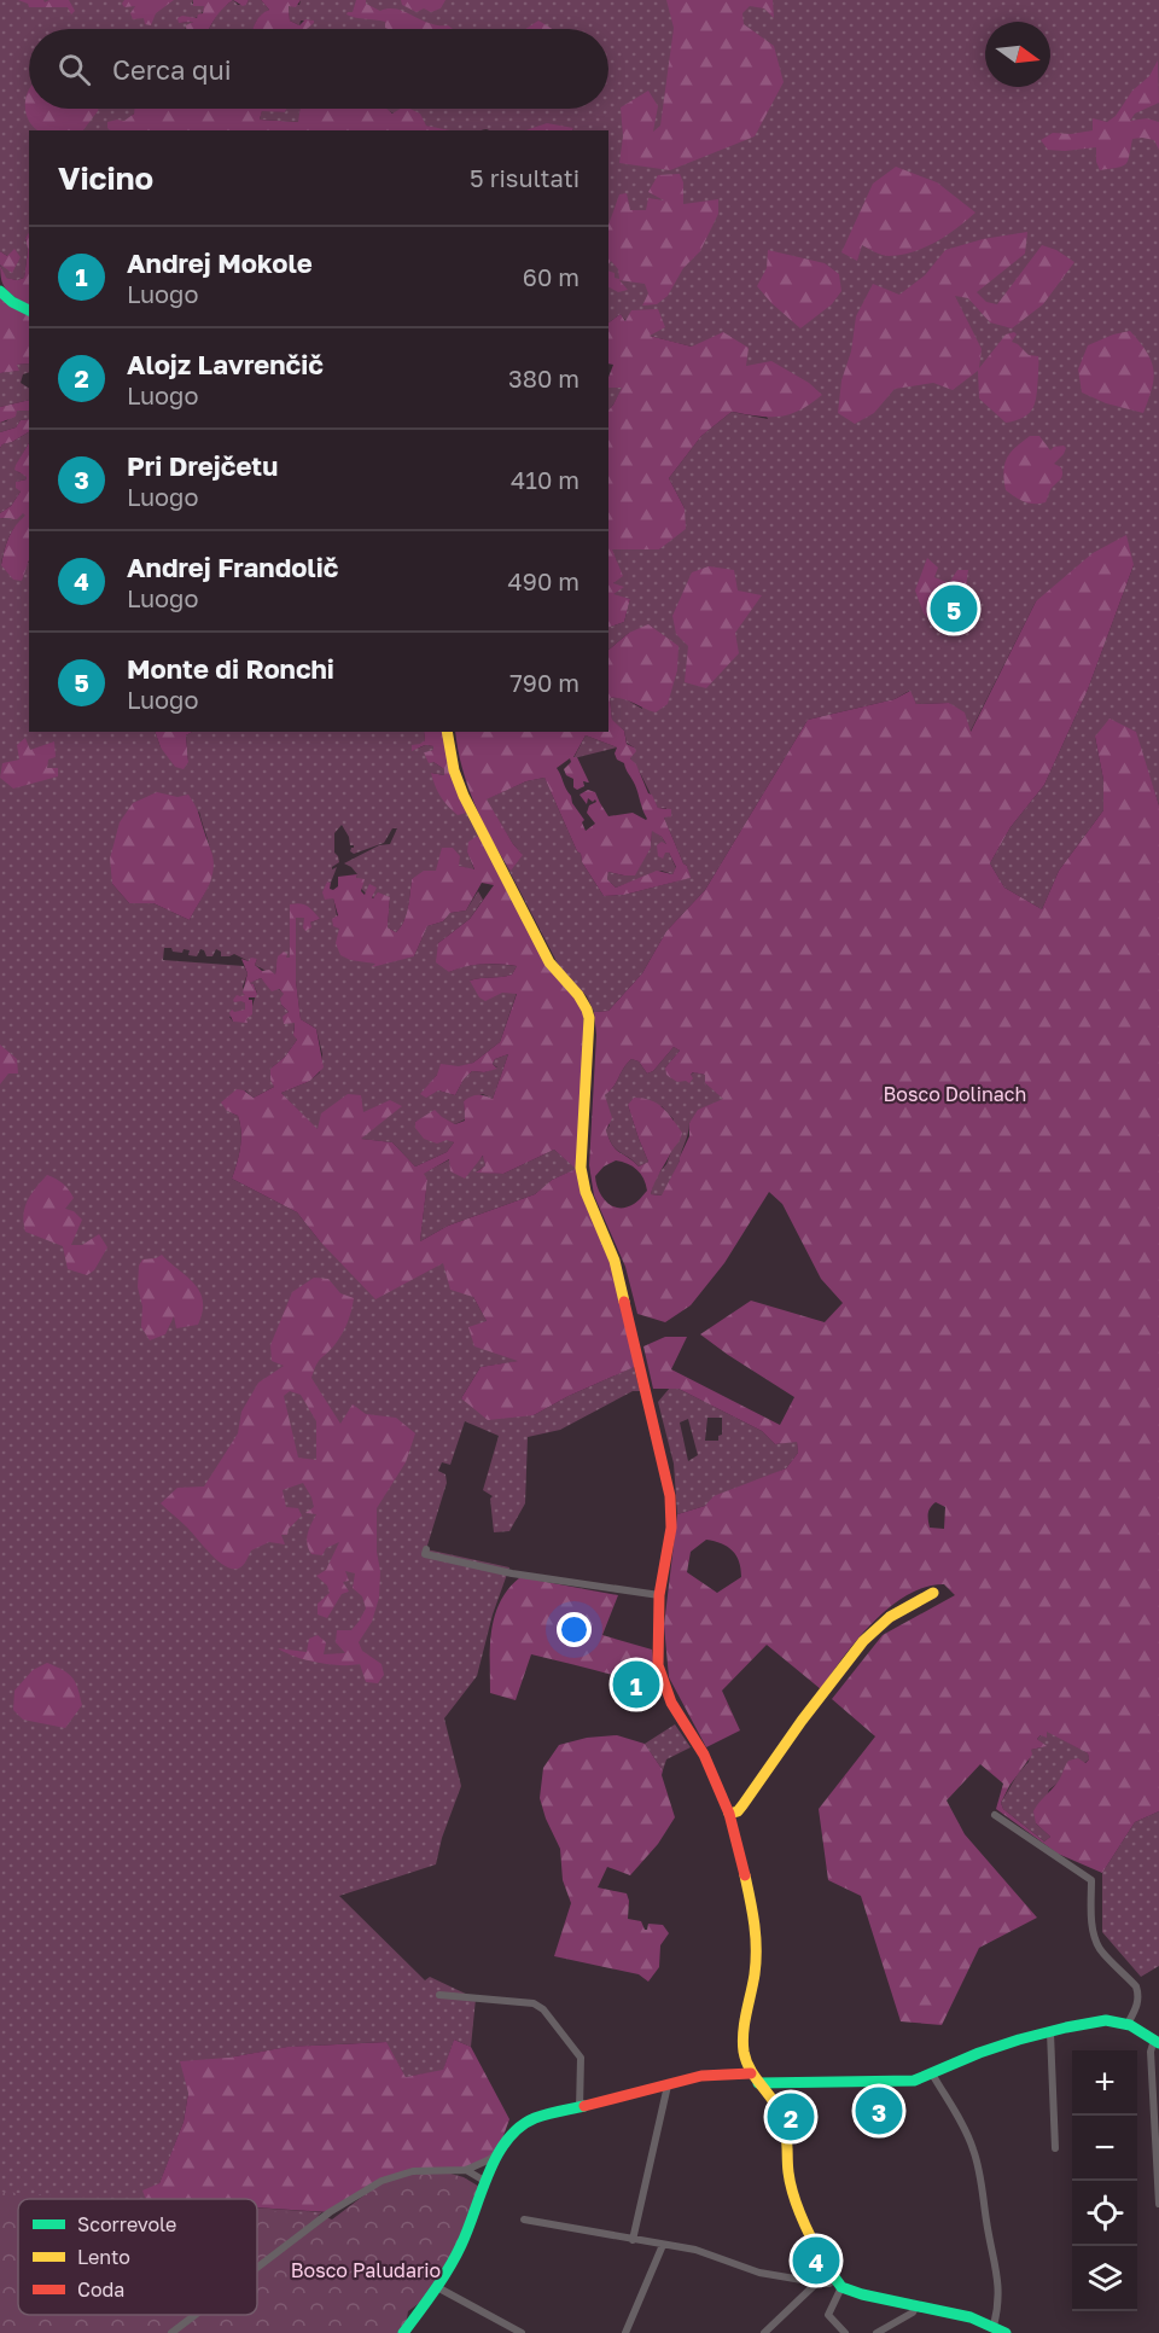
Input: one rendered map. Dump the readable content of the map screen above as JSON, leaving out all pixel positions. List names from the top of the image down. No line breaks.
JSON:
{"parks":["Bosco Dolinach","Bosco Paludario"],"legend":["Scorrevole","Lento","Coda"],"north":"right","page":{"search":"Cerca qui","heading":["Vicino","5 risultati"],"list":[{"mark":"1","name":"Andrej Mokole","note":"Luogo","value":"60 m"},{"mark":"2","name":"Alojz Lavrenčič","note":"Luogo","value":"380 m"},{"mark":"3","name":"Pri Drejčetu","note":"Luogo","value":"410 m"},{"mark":"4","name":"Andrej Frandolič","note":"Luogo","value":"490 m"},{"mark":"5","name":"Monte di Ronchi","note":"Luogo","value":"790 m"}],"pins":["5","1","3","2","4"],"map_buttons":["+","−"]}}
